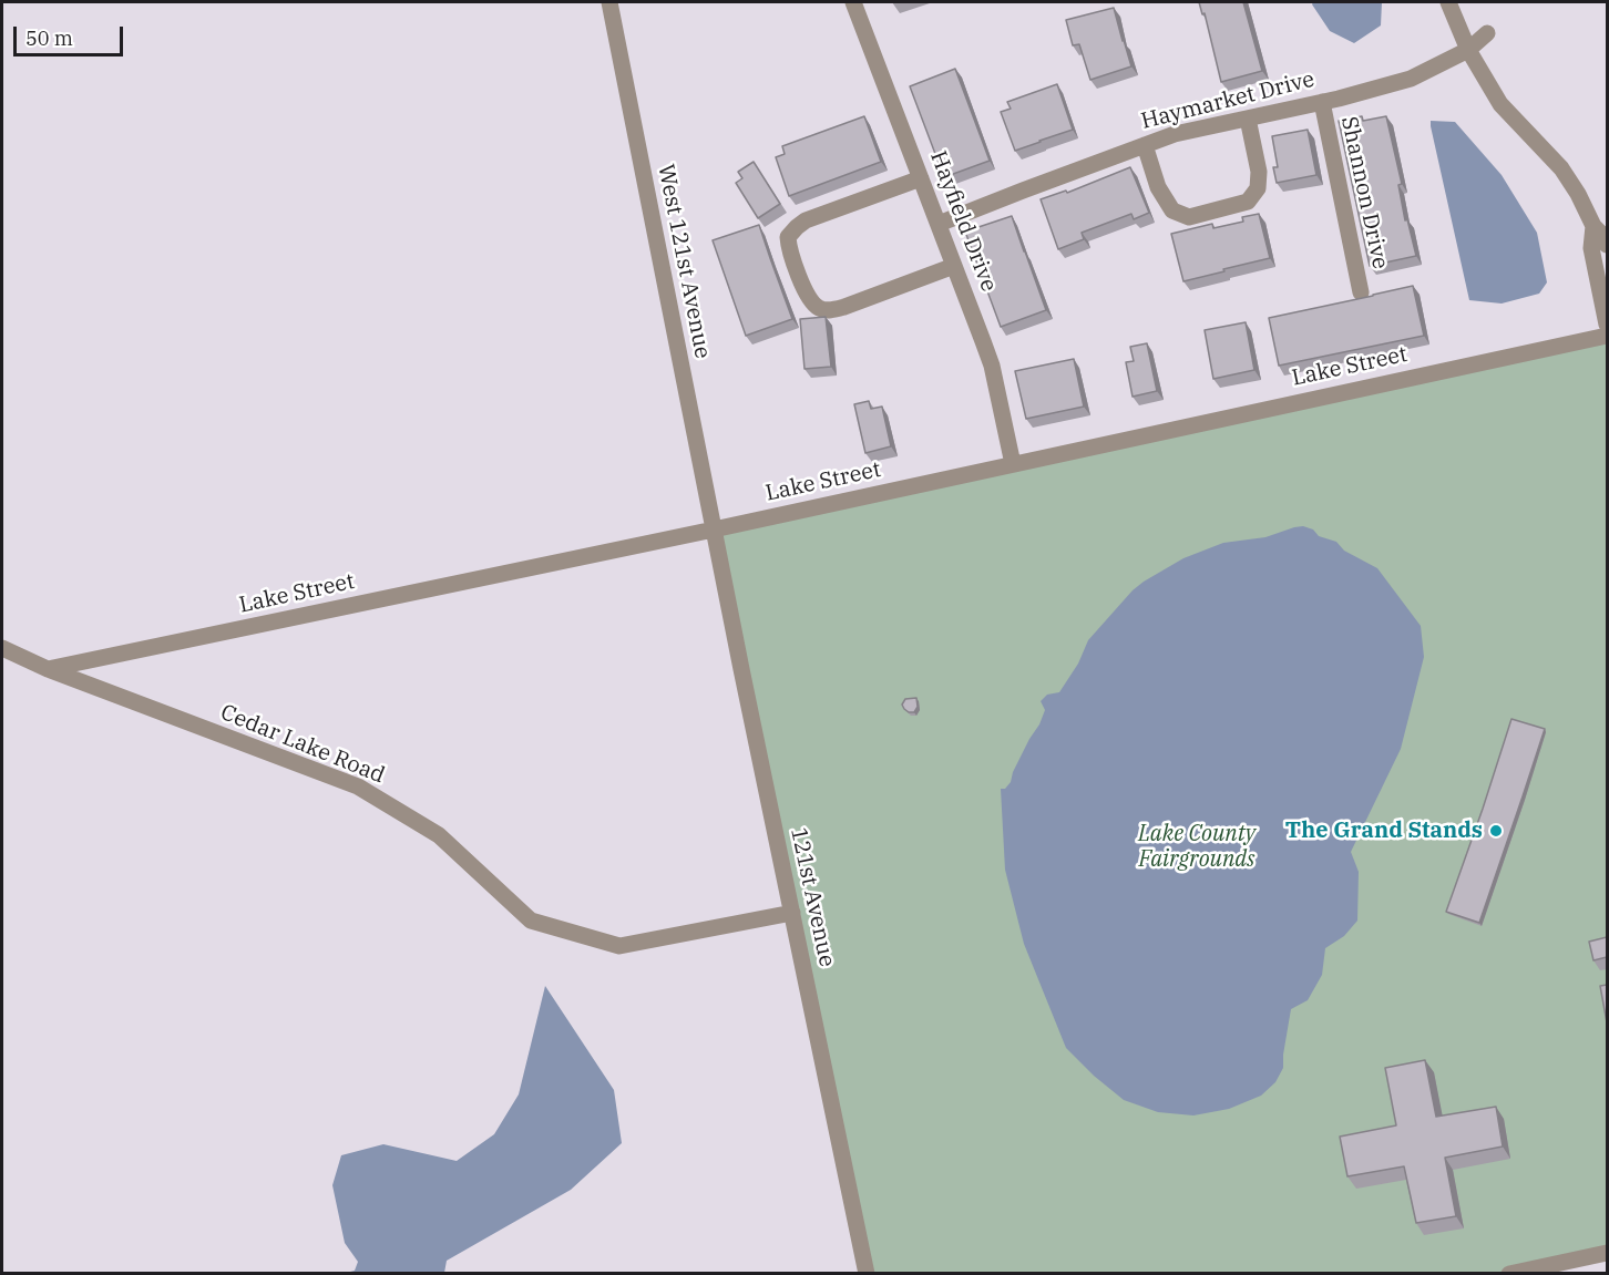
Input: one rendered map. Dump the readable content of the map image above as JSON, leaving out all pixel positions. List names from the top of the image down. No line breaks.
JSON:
{"streets":{"street":["Haymarket Drive","Shannon Drive","Hayfield Drive","West 121st Avenue","Lake Street","Cedar Lake Road","121st Avenue"]},"crossings":[["Haymarket Drive","Shannon Drive"],["Haymarket Drive","Hayfield Drive"],["Hayfield Drive","Lake Street"],["West 121st Avenue","Lake Street"],["West 121st Avenue","121st Avenue"],["Lake Street","Cedar Lake Road"],["Lake Street","121st Avenue"],["Cedar Lake Road","121st Avenue"]],"parks":["Lake County Fairgrounds"],"places":["The Grand Stands"],"scale_bar":"50 m"}
